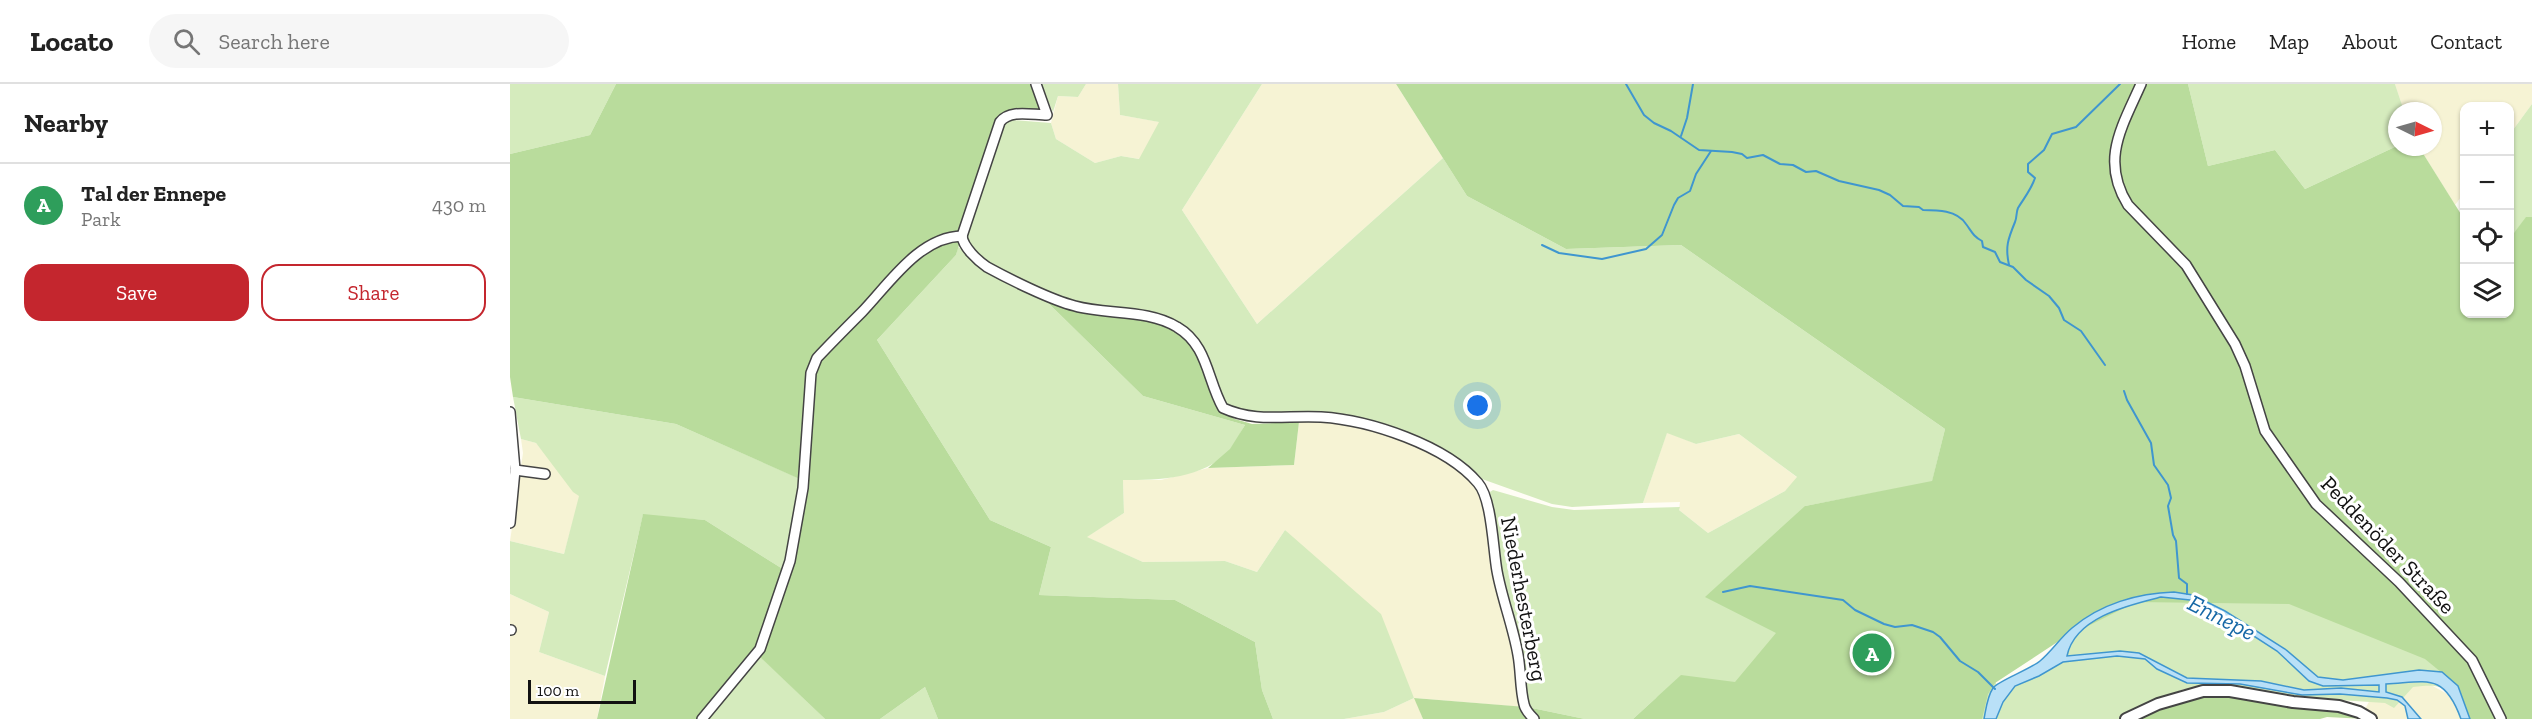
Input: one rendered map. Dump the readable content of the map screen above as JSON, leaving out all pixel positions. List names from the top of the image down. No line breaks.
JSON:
{"streets":{"street":["Peddenöder Straße","Niederhesterberg"]},"water":["Ennepe"],"scale_bar":"100 m","north":"right","page":{"header":"Locato","search":"Search here","nav":["Home","Map","About","Contact"],"heading":"Nearby","map_buttons":["+","−"],"list":[{"mark":"A","name":"Tal der Ennepe","note":"Park","value":"430 m"}],"buttons":["Save","Share"],"pins":"A","scale":"100 m"}}
